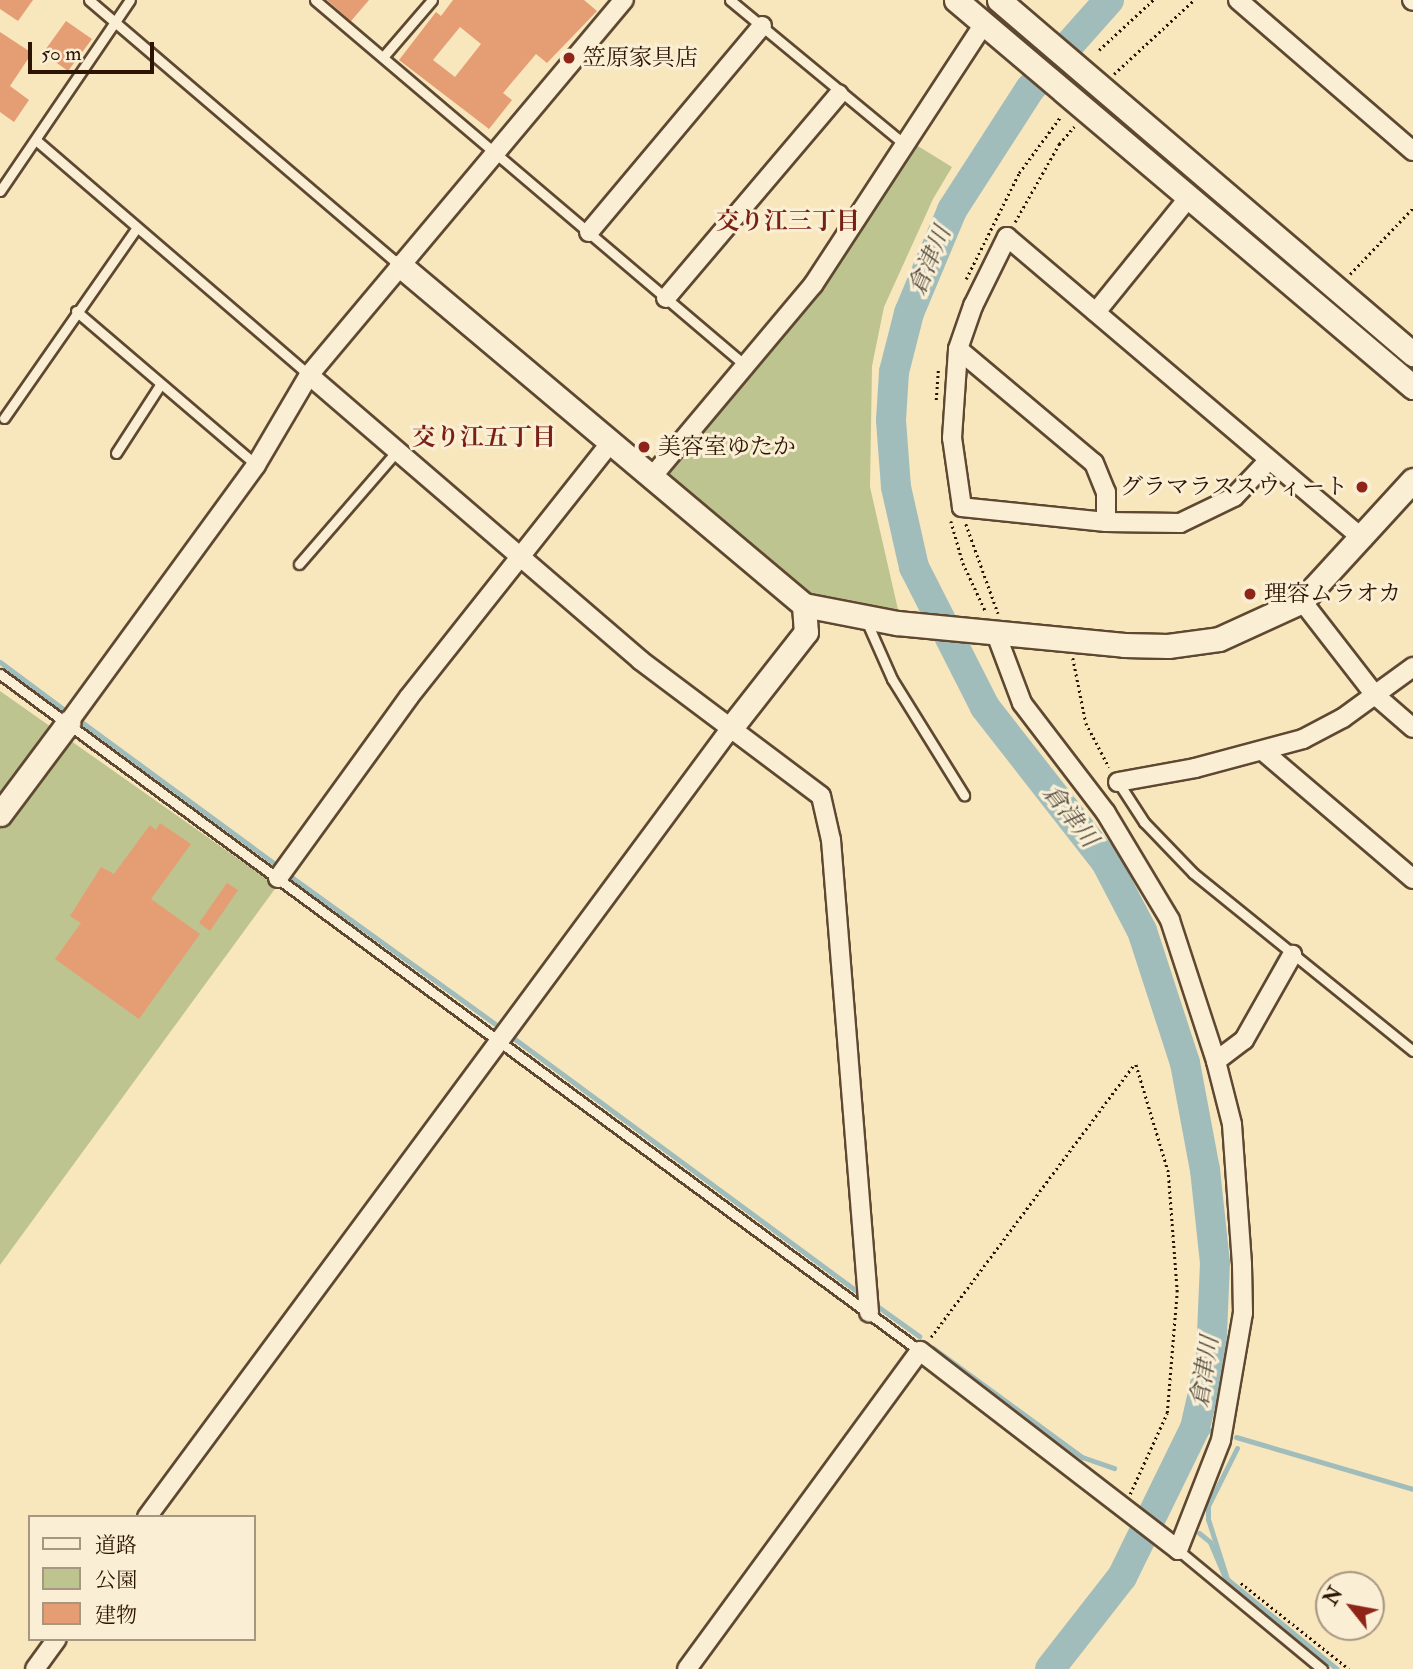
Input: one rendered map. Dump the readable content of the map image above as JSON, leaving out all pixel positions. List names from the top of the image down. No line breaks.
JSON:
{"districts":["交り江三丁目","交り江五丁目"],"water":["倉津川"],"places":["笠原家具店","美容室ゆたか","グラマラススウィート","理容ムラオカ"],"legend":["道路","公園","建物"],"scale_bar":"50 m","north":"top left"}
